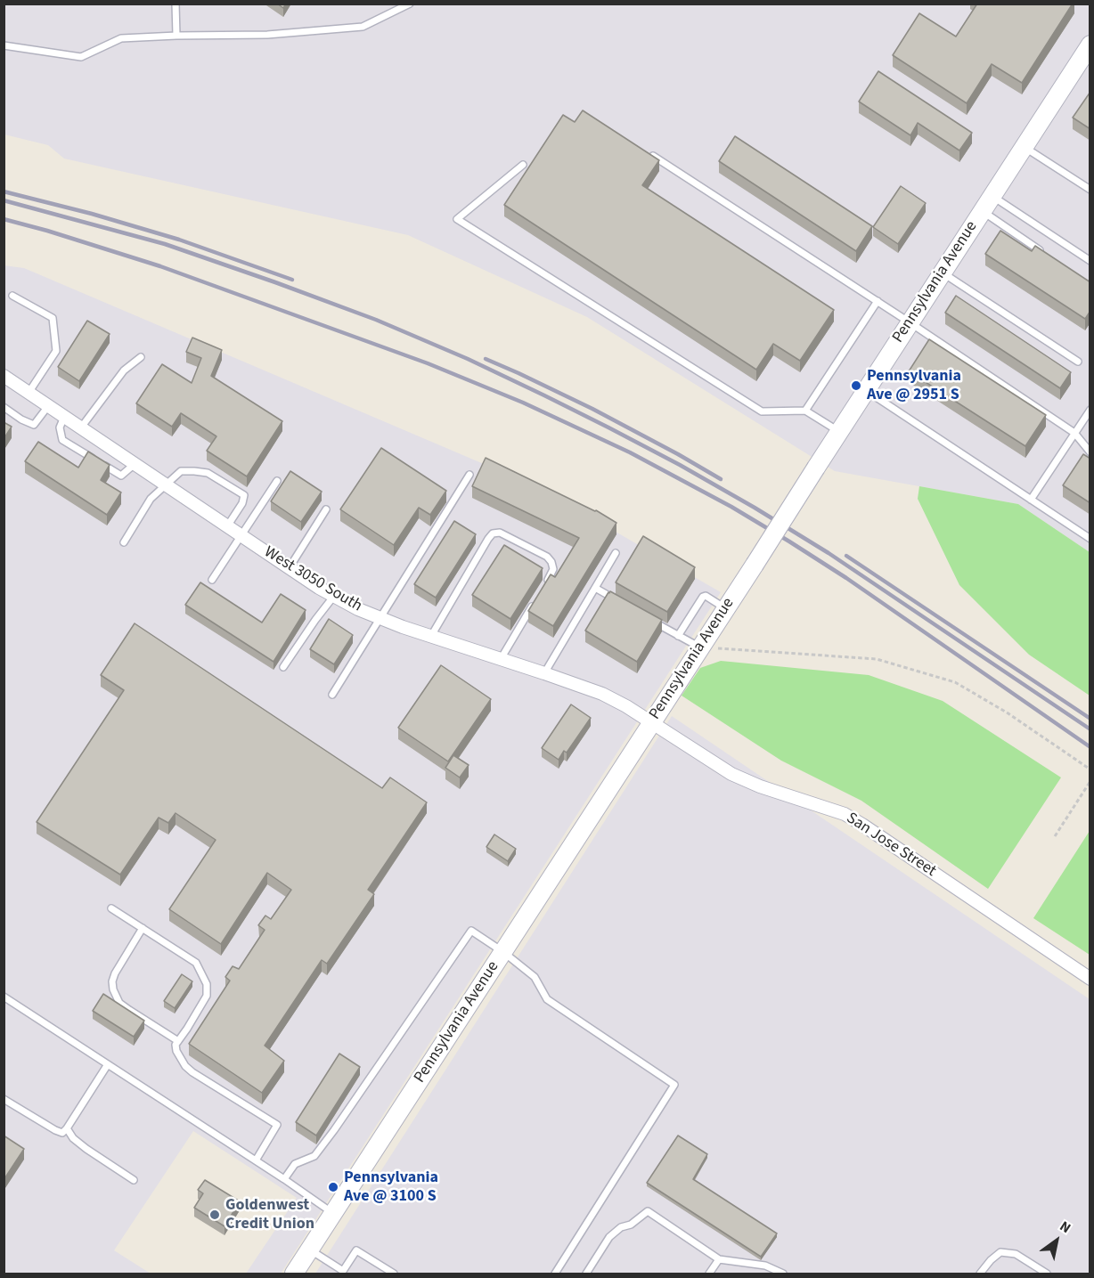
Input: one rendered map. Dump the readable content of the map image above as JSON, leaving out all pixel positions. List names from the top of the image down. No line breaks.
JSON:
{"streets":{"street":["Pennsylvania Avenue","West 3050 South","San Jose Street"]},"crossings":[["Pennsylvania Avenue","West 3050 South"],["Pennsylvania Avenue","San Jose Street"],["West 3050 South","San Jose Street"]],"places":["Pennsylvania Ave @ 2951 S","Pennsylvania Ave @ 3100 S","Goldenwest Credit Union"],"north":"top right"}
